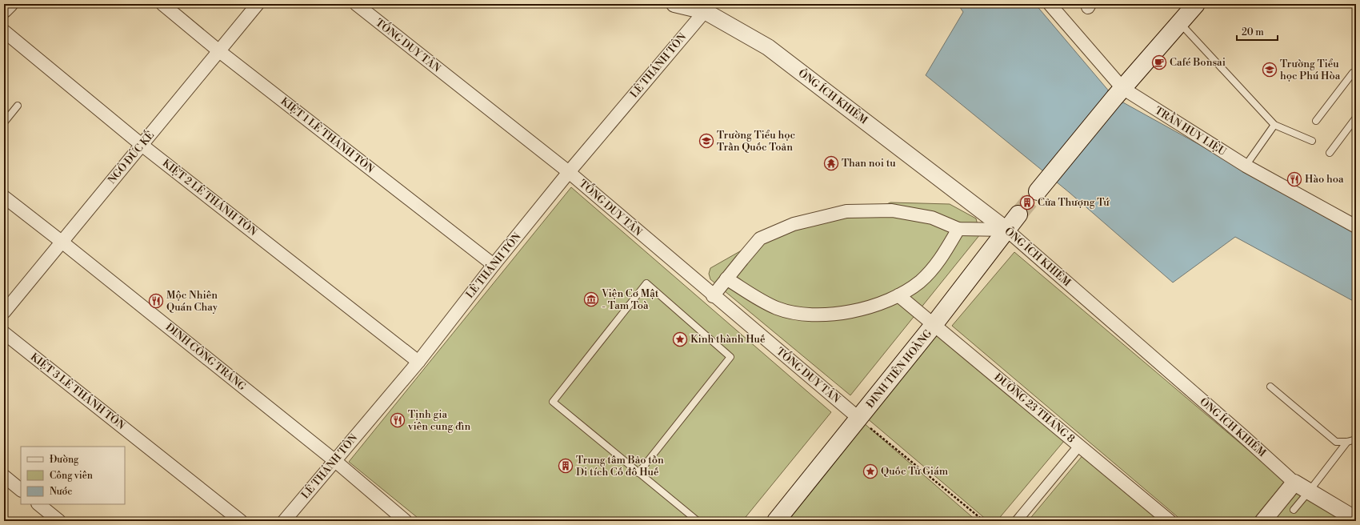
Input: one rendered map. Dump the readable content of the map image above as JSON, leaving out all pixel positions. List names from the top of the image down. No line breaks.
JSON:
{"streets":{"main road":["ĐINH TIÊN HOÀNG"],"street":["TỐNG DUY TÂN","LÊ THÁNH TÔN","ÔNG ÍCH KHIÊM","TRẦN HUY LIỆU","KIỆT 1 LÊ THÁNH TÔN","NGÔ ĐỨC KẾ","KIỆT 2 LÊ THÁNH TÔN","ĐINH CÔNG TRÁNG","KIỆT 3 LÊ THÁNH TÔN","ĐƯỜNG 23 THÁNG 8"]},"crossings":[["TỐNG DUY TÂN","LÊ THÁNH TÔN"],["TỐNG DUY TÂN","ĐINH TIÊN HOÀNG"],["LÊ THÁNH TÔN","ÔNG ÍCH KHIÊM"],["LÊ THÁNH TÔN","KIỆT 1 LÊ THÁNH TÔN"],["LÊ THÁNH TÔN","KIỆT 2 LÊ THÁNH TÔN"],["LÊ THÁNH TÔN","ĐINH CÔNG TRÁNG"],["ÔNG ÍCH KHIÊM","ĐINH TIÊN HOÀNG"],["KIỆT 1 LÊ THÁNH TÔN","NGÔ ĐỨC KẾ"],["NGÔ ĐỨC KẾ","KIỆT 2 LÊ THÁNH TÔN"],["NGÔ ĐỨC KẾ","ĐINH CÔNG TRÁNG"],["ĐINH TIÊN HOÀNG","ĐƯỜNG 23 THÁNG 8"]],"places":{"cafe":["Café Bonsai"],"school or university":["Trường Tiểu học Phú Hòa","Trường Tiểu học Trần Quốc Toản"],"temple":["Than noi tu"],"restaurant":["Hào hoa","Mộc Nhiên Quán Chay","Tịnh gia viên cung đìn"],"building":["Cửa Thượng Tứ","Trung tâm Bảo tồn Di tích Cố đô Huế"],"museum":["Viện Cơ Mật - Tam Toà"],"place":["Kinh thành Huế","Quốc Tử Giám"]},"legend":["Đường","Công viên","Nước"],"scale_bar":"20 m"}
